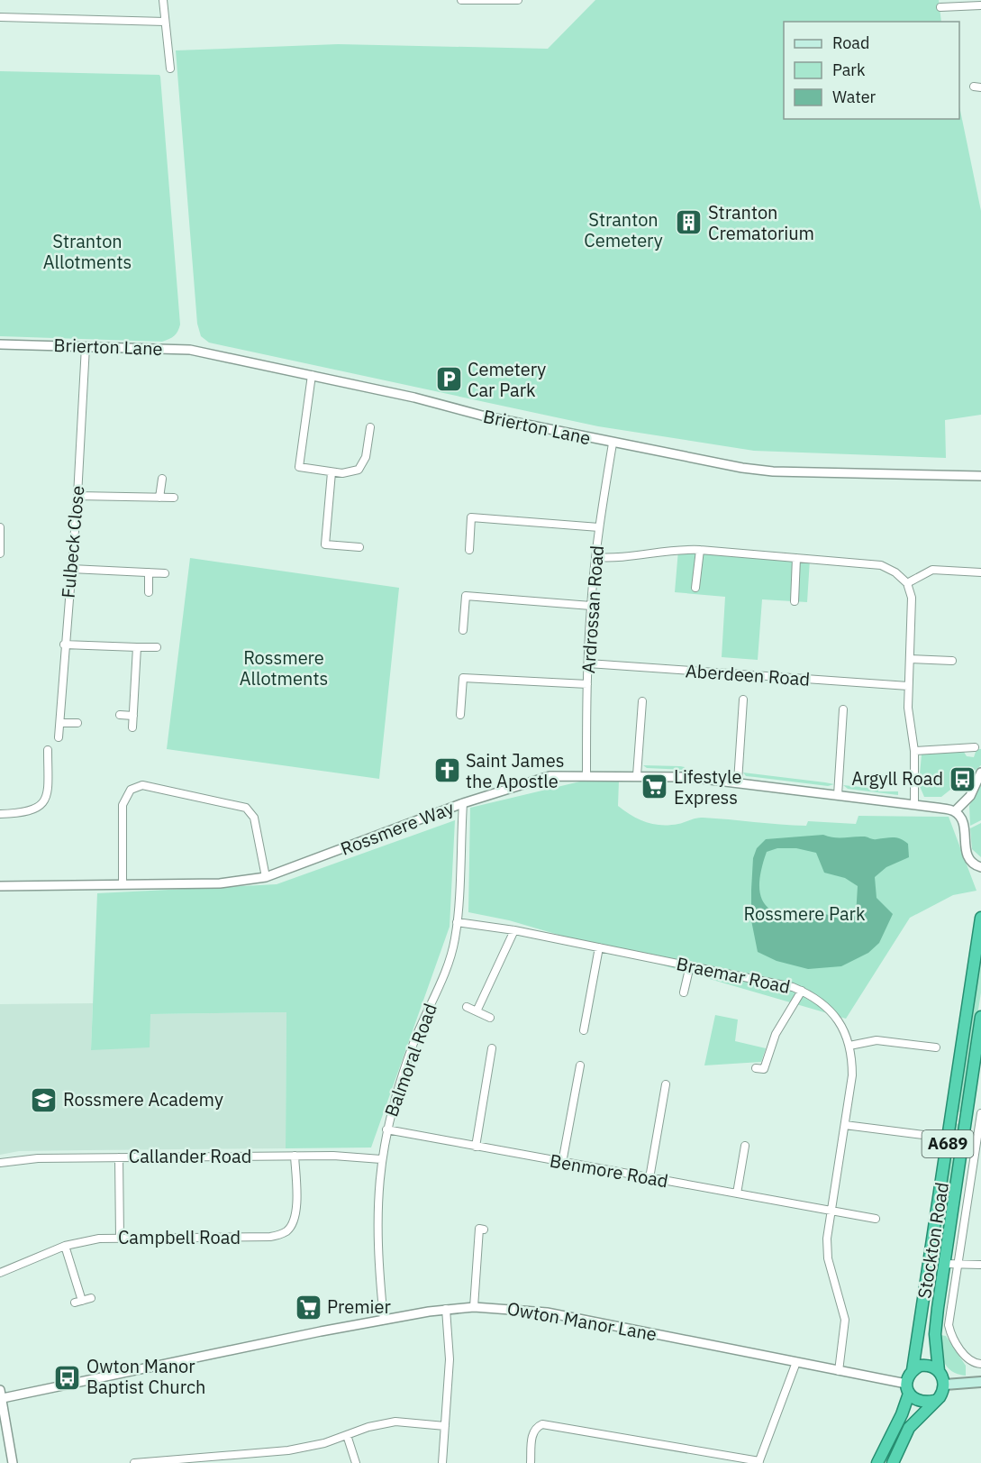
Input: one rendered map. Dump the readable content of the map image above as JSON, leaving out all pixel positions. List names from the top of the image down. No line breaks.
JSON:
{"streets":{"highway":["A689","Stockton Road"],"street":["Brierton Lane","Fulbeck Close","Ardrossan Road","Aberdeen Road","Rossmere Way","Braemar Road","Balmoral Road","Callander Road","Benmore Road","Campbell Road","Owton Manor Lane"]},"crossings":[["Brierton Lane","Fulbeck Close"],["Brierton Lane","Ardrossan Road"],["Ardrossan Road","Aberdeen Road"],["Ardrossan Road","Rossmere Way"],["Rossmere Way","Balmoral Road"],["Braemar Road","Balmoral Road"],["Braemar Road","Benmore Road"],["Braemar Road","Owton Manor Lane"],["Balmoral Road","Callander Road"],["Balmoral Road","Benmore Road"],["Balmoral Road","Owton Manor Lane"],["Callander Road","Campbell Road"],["Stockton Road","Owton Manor Lane"]],"parks":["Stranton Cemetery","Stranton Allotments","Rossmere Allotments","Rossmere Park"],"places":{"building":["Stranton Crematorium"],"parking":["Cemetery Car Park"],"church":["Saint James the Apostle"],"bus stop":["Argyll Road","Owton Manor Baptist Church"],"supermarket":["Lifestyle Express","Premier"],"school or university":["Rossmere Academy"]},"legend":["Road","Park","Water"]}
